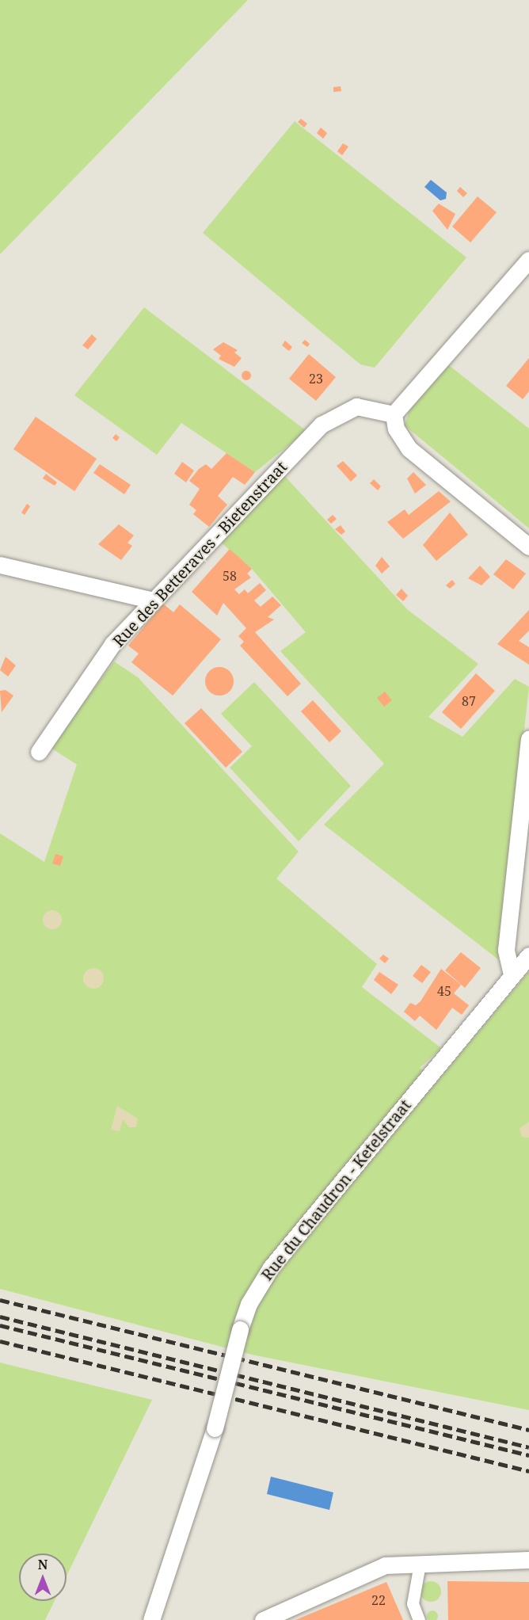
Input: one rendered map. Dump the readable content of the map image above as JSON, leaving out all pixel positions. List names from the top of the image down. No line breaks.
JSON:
{"streets":{"street":["Rue des Betteraves - Bietenstraat","Rue du Chaudron - Ketelstraat"]},"house_numbers":["23","58","87","45","22"],"north":"top"}
